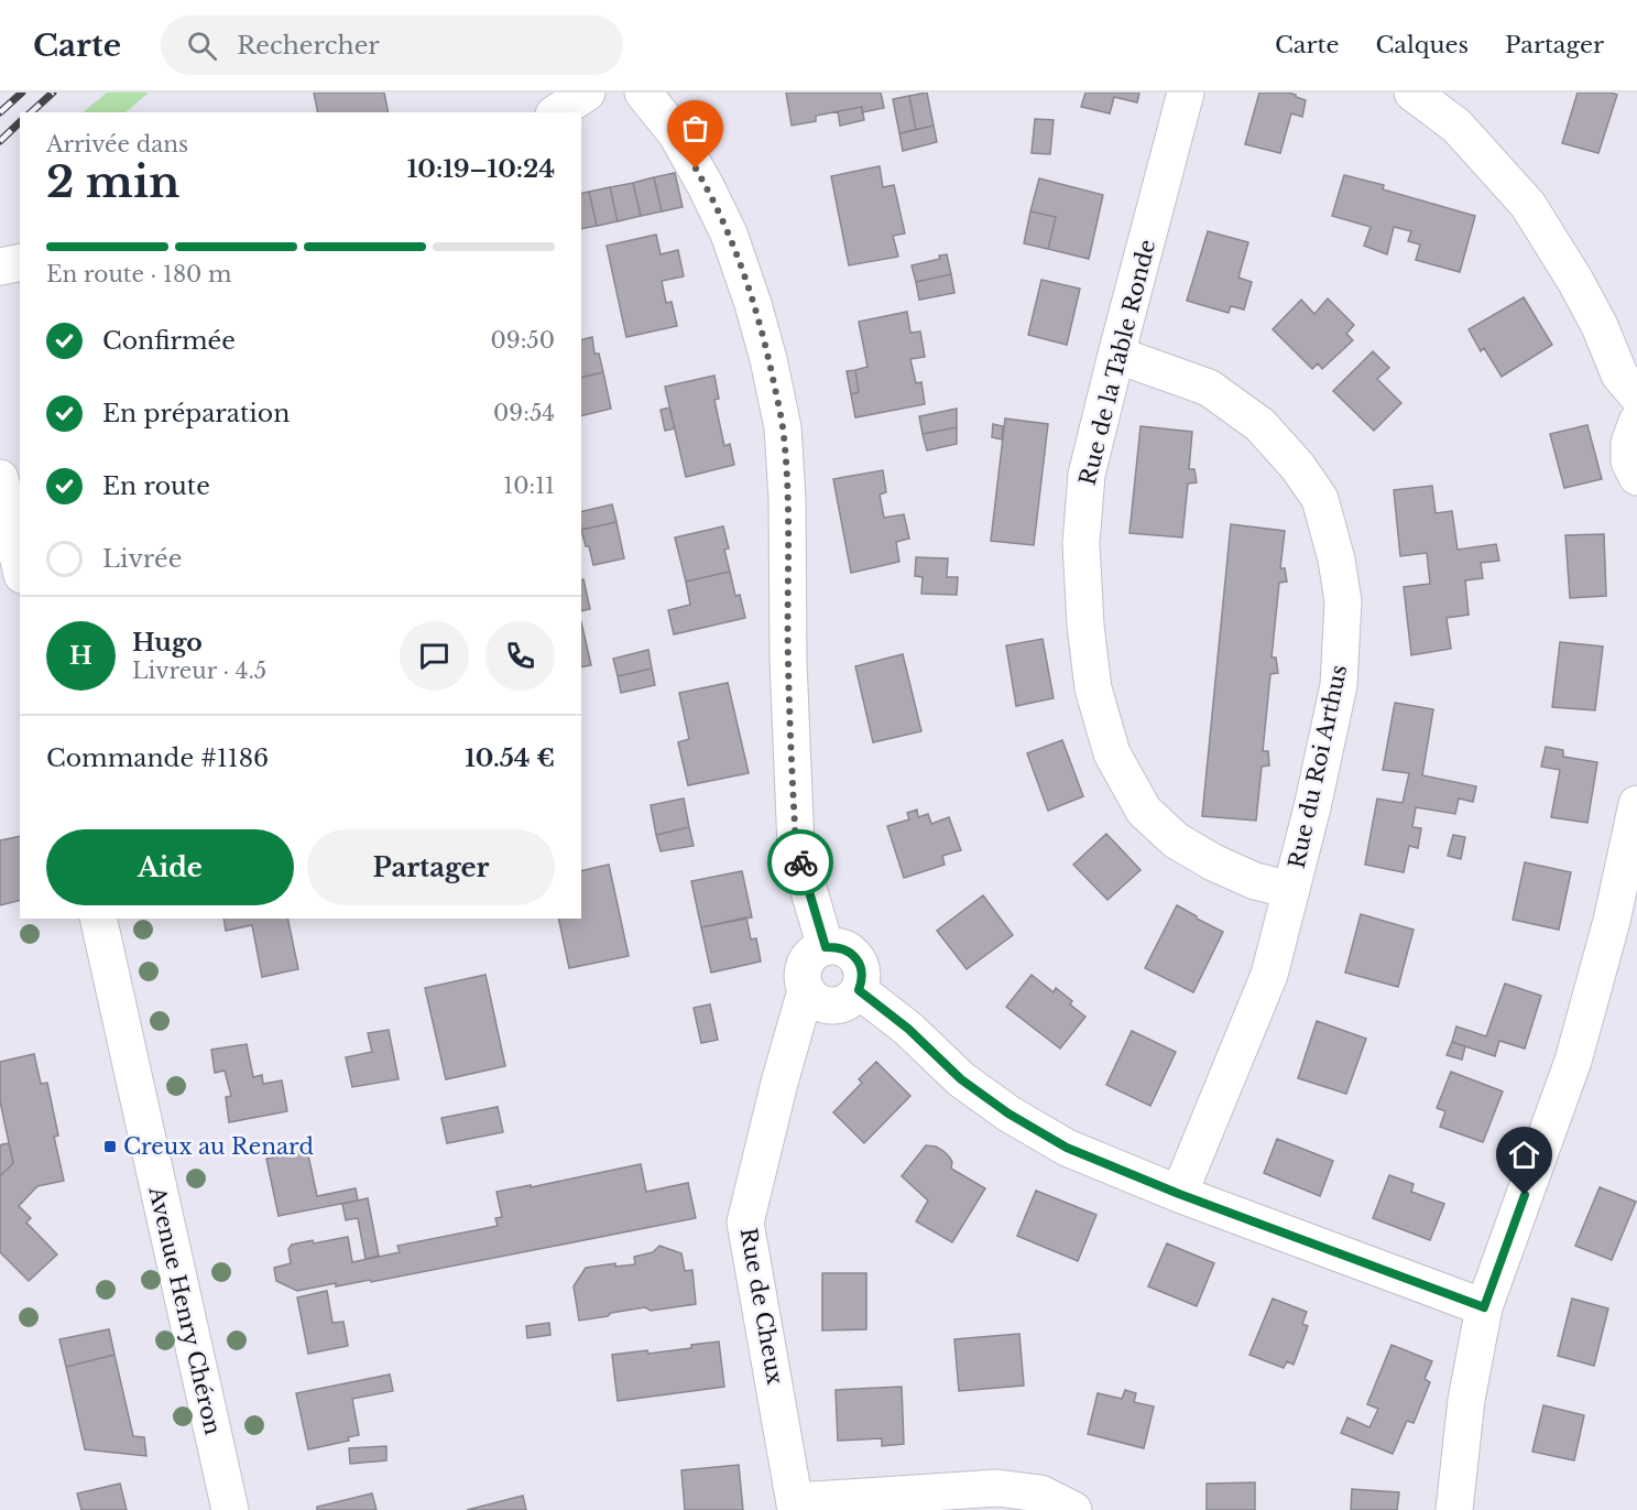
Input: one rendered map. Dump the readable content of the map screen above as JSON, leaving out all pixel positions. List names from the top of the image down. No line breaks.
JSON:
{"streets":{"street":["Rue de la Table Ronde","Rue du Roi Arthus","Rue de Cheux","Avenue Henry Chéron"]},"crossings":[["Rue de la Table Ronde","Rue du Roi Arthus"]],"places":{"transit":["Creux au Renard"]},"page":{"header":"Carte","search":"Rechercher","nav":["Carte","Calques","Partager"],"heading":["2 min","Arrivée dans","10:19–10:24"],"panel":["Hugo","Livreur · 4.5","Commande #1186","10.54 €"],"bar":"En route · 180 m","list":[["Confirmée","09:50"],["En préparation","09:54"],["En route","10:11"],"Livrée"],"round":"H","buttons":["Aide","Partager"]}}
